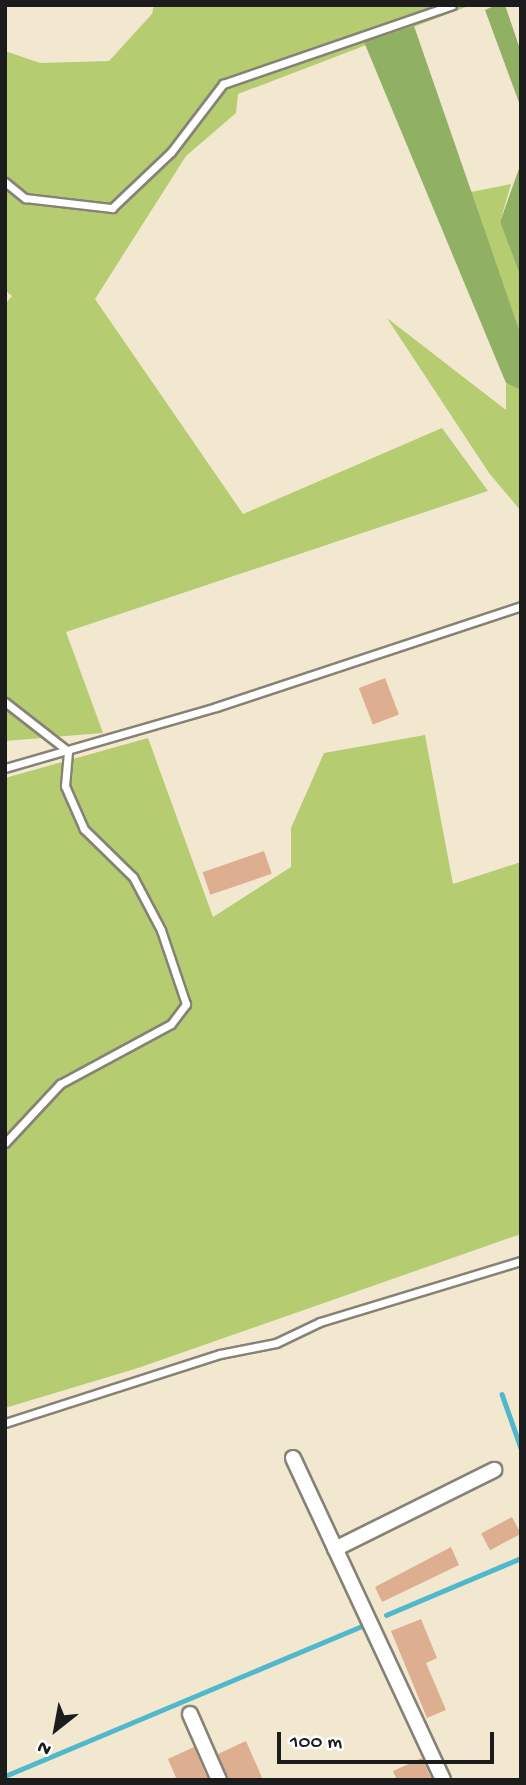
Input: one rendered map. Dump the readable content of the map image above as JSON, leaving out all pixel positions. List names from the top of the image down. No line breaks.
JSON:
{"scale_bar":"100 m","north":"bottom left"}
